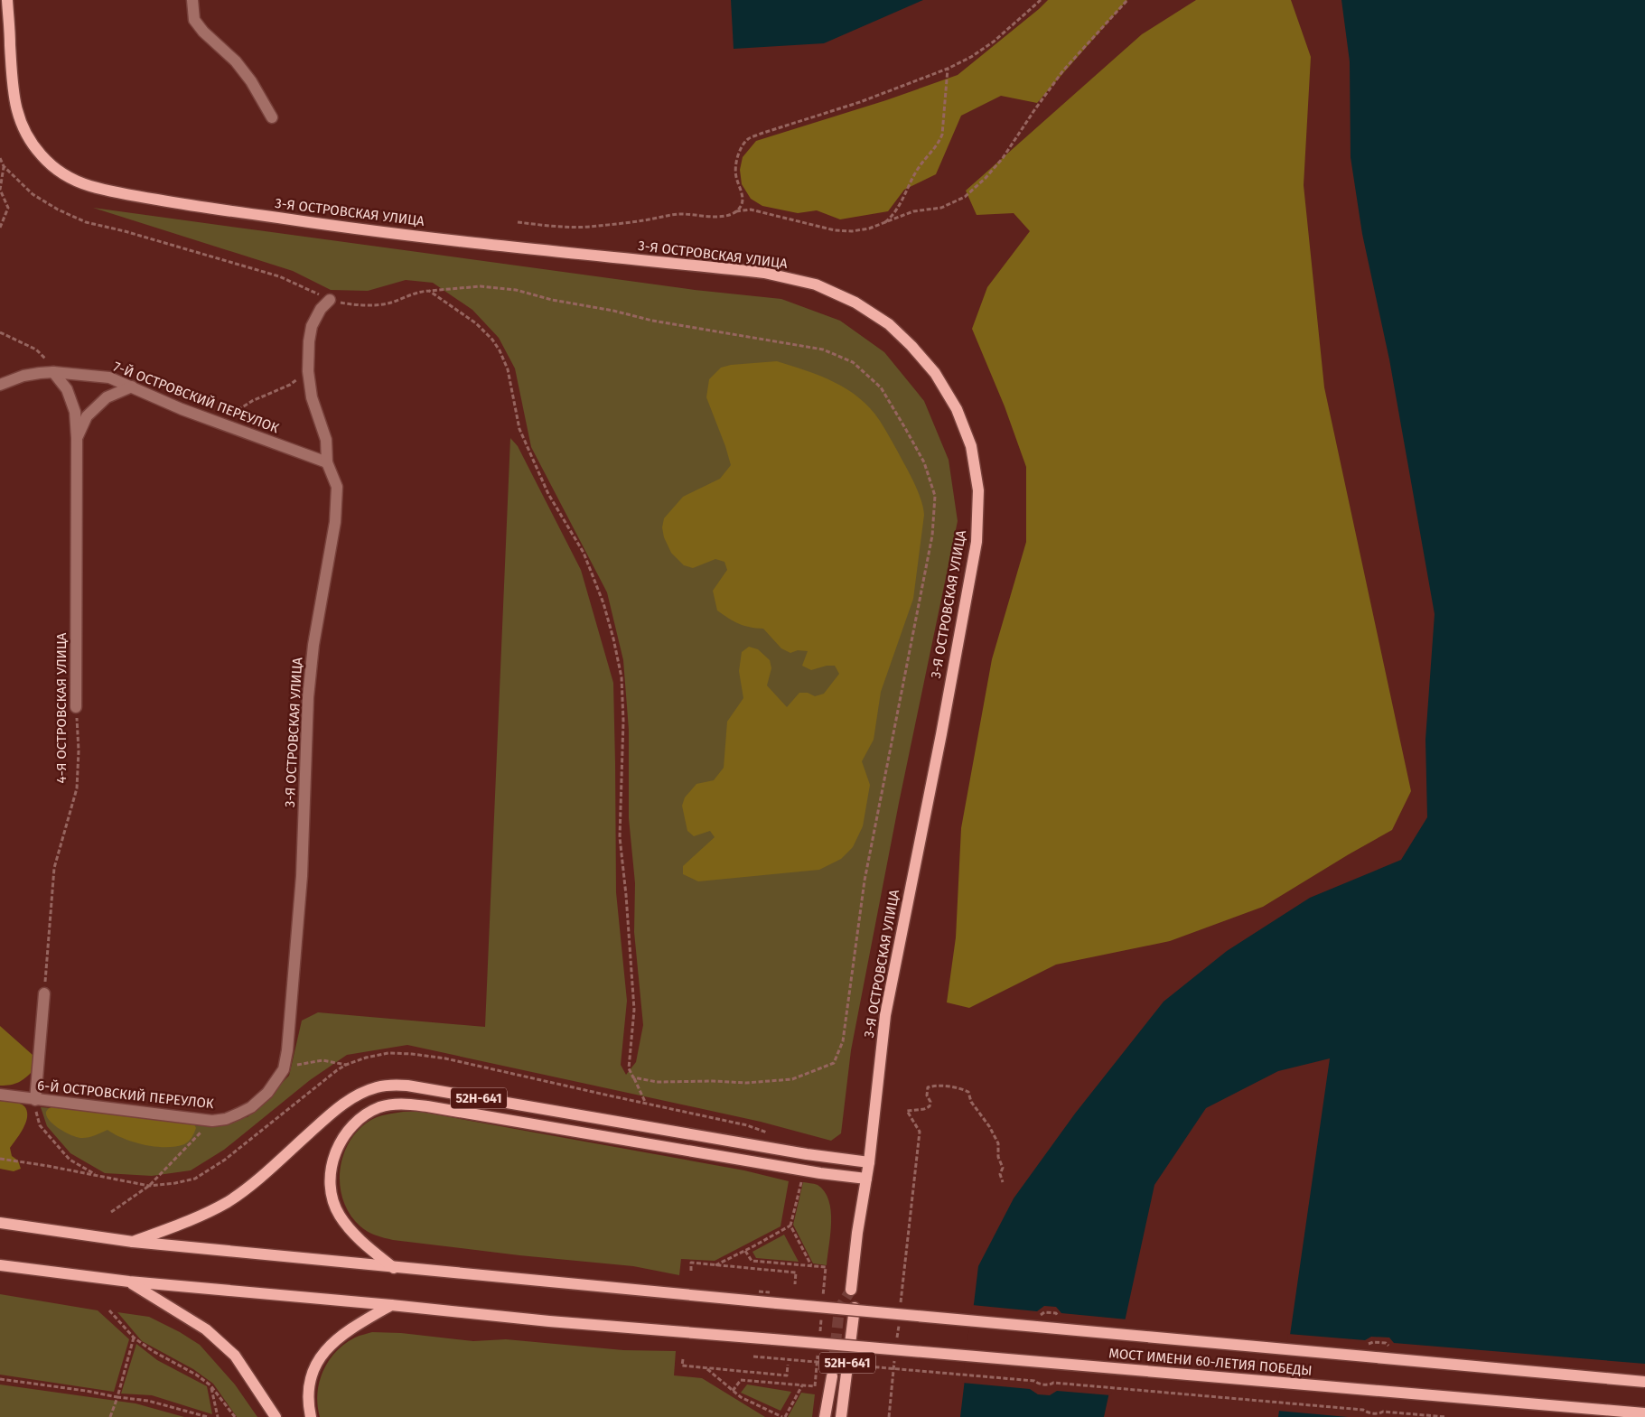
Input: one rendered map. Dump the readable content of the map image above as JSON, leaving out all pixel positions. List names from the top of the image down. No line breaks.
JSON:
{"streets":{"main road":["3-Я ОСТРОВСКАЯ УЛИЦА","52Н-641","МОСТ ИМЕНИ 60-ЛЕТИЯ ПОБЕДЫ"],"street":["7-Й ОСТРОВСКИЙ ПЕРЕУЛОК","4-Я ОСТРОВСКАЯ УЛИЦА","6-Й ОСТРОВСКИЙ ПЕРЕУЛОК"]},"crossings":[["3-Я ОСТРОВСКАЯ УЛИЦА","7-Й ОСТРОВСКИЙ ПЕРЕУЛОК"],["3-Я ОСТРОВСКАЯ УЛИЦА","6-Й ОСТРОВСКИЙ ПЕРЕУЛОК"],["3-Я ОСТРОВСКАЯ УЛИЦА","52Н-641"],["7-Й ОСТРОВСКИЙ ПЕРЕУЛОК","4-Я ОСТРОВСКАЯ УЛИЦА"],["52Н-641","МОСТ ИМЕНИ 60-ЛЕТИЯ ПОБЕДЫ"]]}
